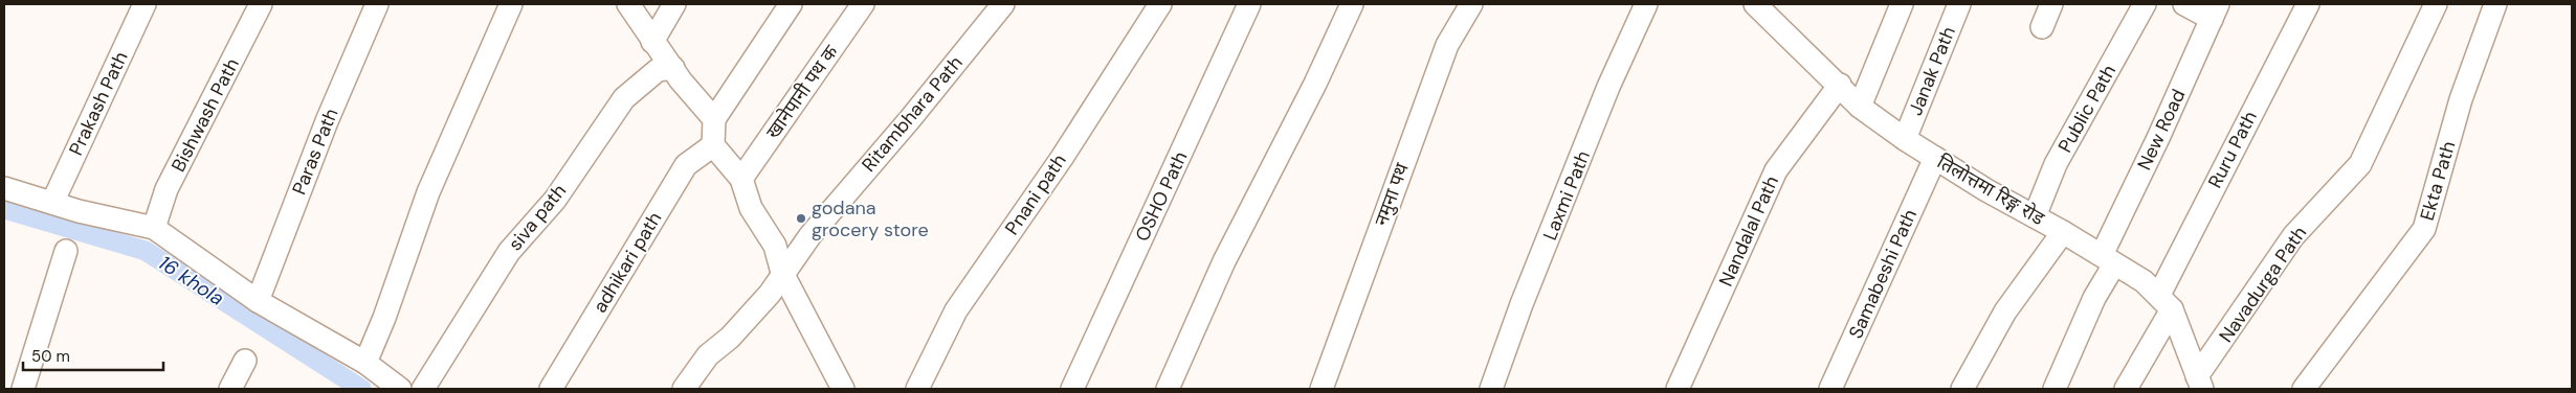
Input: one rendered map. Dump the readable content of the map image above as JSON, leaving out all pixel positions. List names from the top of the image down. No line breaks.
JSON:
{"streets":{"street":["Janak Path","खानेपानी पथ क","Prakash Path","Public Path","Ritambhara Path","Bishwash Path","New Road","Ruru Path","Paras Path","Ekta Path","तिलोत्तमा रिङ्ग रोड","Pnani path","नमुना पथ","Laxmi Path","OSHO Path","siva path","Nandalal Path","adhikari path","Samabeshi Path","Navadurga Path"]},"crossings":[["Janak Path","तिलोत्तमा रिङ्ग रोड"],["Public Path","तिलोत्तमा रिङ्ग रोड"],["New Road","तिलोत्तमा रिङ्ग रोड"],["Ruru Path","तिलोत्तमा रिङ्ग रोड"],["तिलोत्तमा रिङ्ग रोड","Nandalal Path"],["तिलोत्तमा रिङ्ग रोड","Samabeshi Path"]],"water":["16 khola"],"places":["godana grocery store"],"scale_bar":"50 m"}
